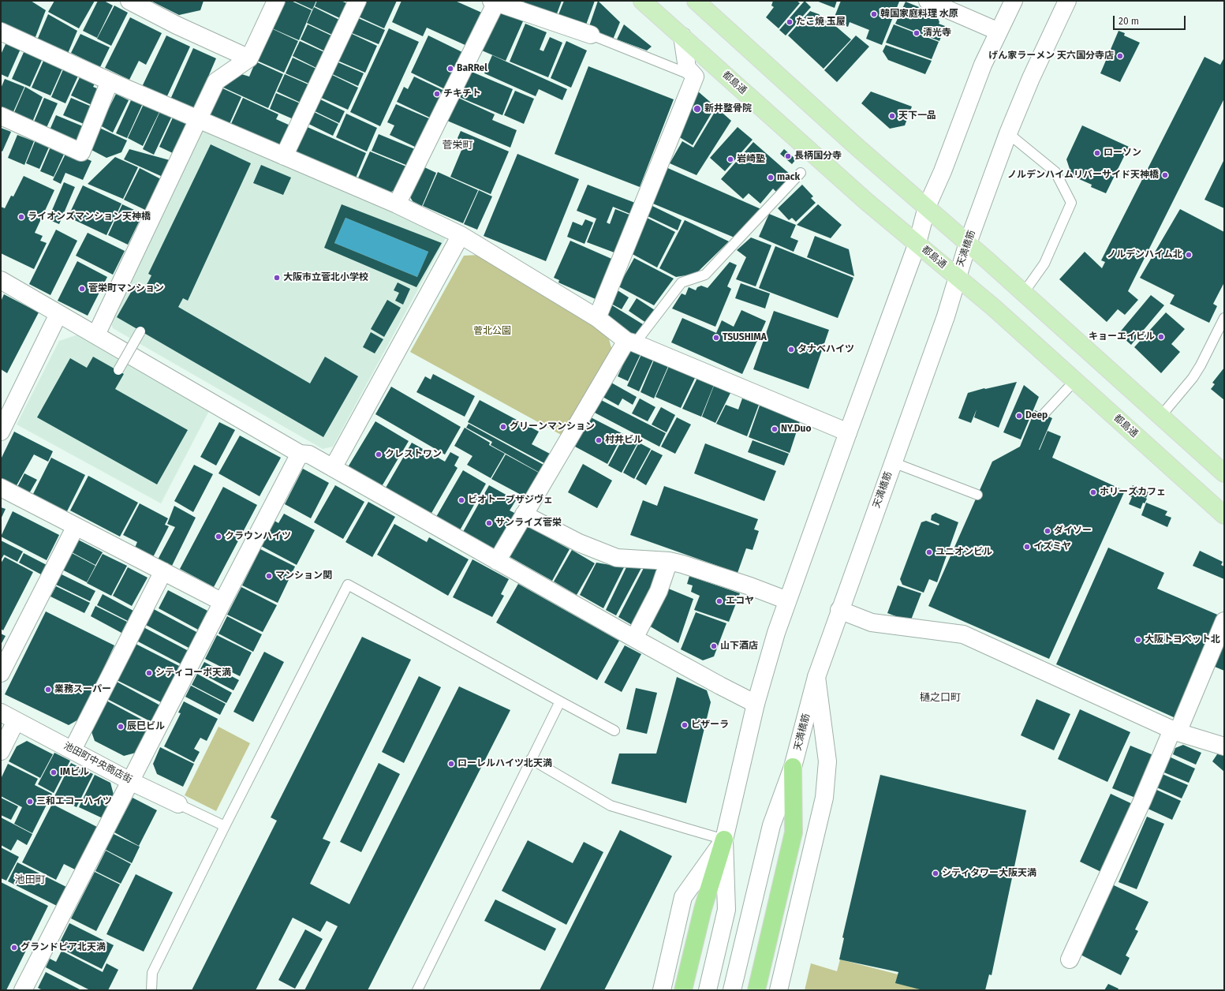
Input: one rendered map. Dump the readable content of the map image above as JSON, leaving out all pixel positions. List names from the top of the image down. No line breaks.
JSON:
{"streets":{"main road":["都島通"],"street":["天満橋筋","池田町中央商店街"]},"crossings":[["都島通","天満橋筋"]],"districts":["菅栄町","樋之口町","池田町"],"parks":["菅北公園"],"places":["韓国家庭料理 水原","たこ焼 玉屋","清光寺","げん家ラーメン 天六国分寺店","BaRRel","チキチト","新井整骨院","天下一品","ローソン","長柄国分寺","岩崎塾","ノルデンハイムリバーサイド天神橋","mack","ライオンズマンション天神橋","ノルデンハイム北","大阪市立菅北小学校","菅栄町マンション","キョーエイビル","TSUSHIMA","タナベハイツ","Deep","グリーンマンション","NY.Duo","村井ビル","クレストワン","ホリーズカフェ","ビオトーブザジヴェ","サンライズ菅栄","ダイソー","クラウンハイツ","イズミヤ","ユニオンビル","マンション関","エコヤ","大阪トヨペット北","山下酒店","シティコーポ天満","業務スーパー","ピザーラ","辰巳ビル","ローレルハイツ北天満","IMビル","三和エコーハイツ","シティタワー大阪天満","グランドピア北天満"],"scale_bar":"20 m"}
